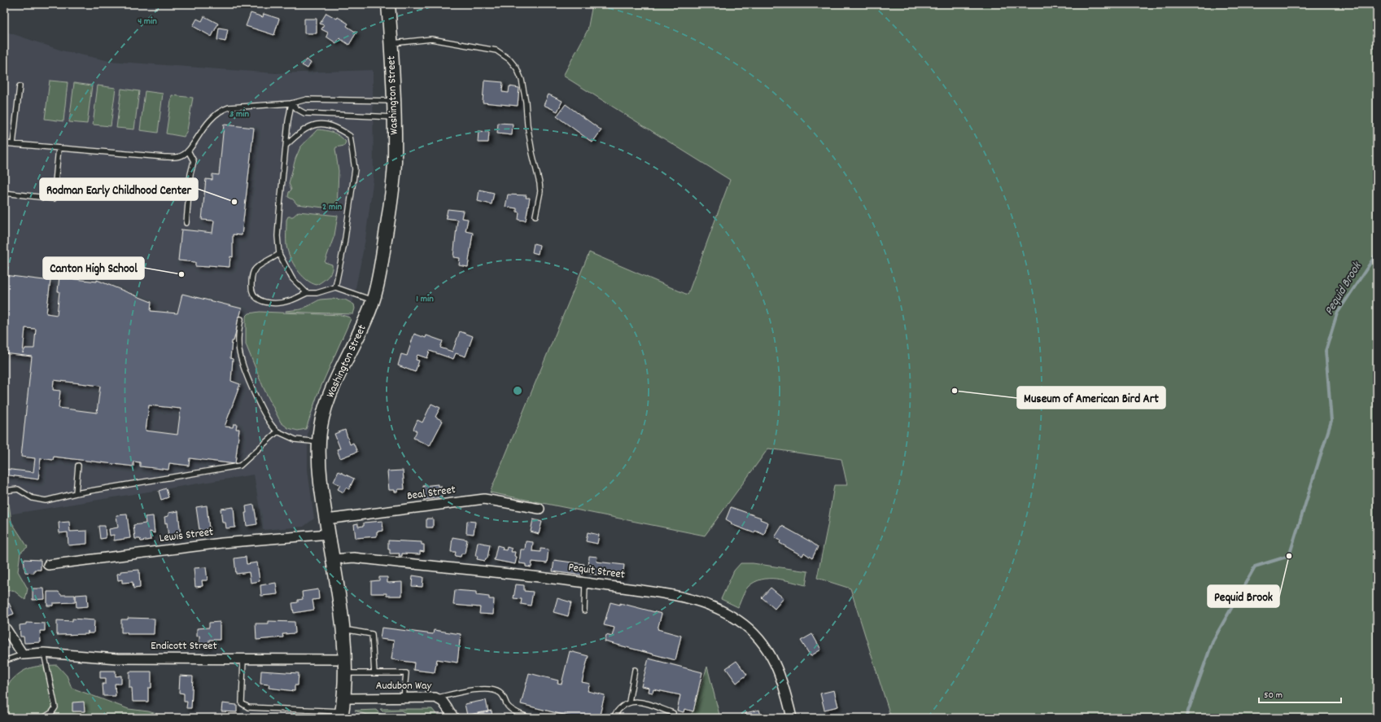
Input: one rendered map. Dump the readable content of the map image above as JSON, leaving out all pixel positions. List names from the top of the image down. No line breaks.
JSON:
{"streets":{"main road":["Washington Street"],"street":["Beal Street","Lewis Street","Pequit Street","Endicott Street","Audubon Way"]},"crossings":[["Washington Street","Beal Street"],["Washington Street","Lewis Street"],["Washington Street","Pequit Street"],["Washington Street","Endicott Street"],["Washington Street","Audubon Way"]],"water":["Pequid Brook"],"places":["Rodman Early Childhood Center","Canton High School","Museum of American Bird Art","Pequid Brook"],"scale_bar":"50 m","rings":["4 min","3 min","2 min","1 min"]}
